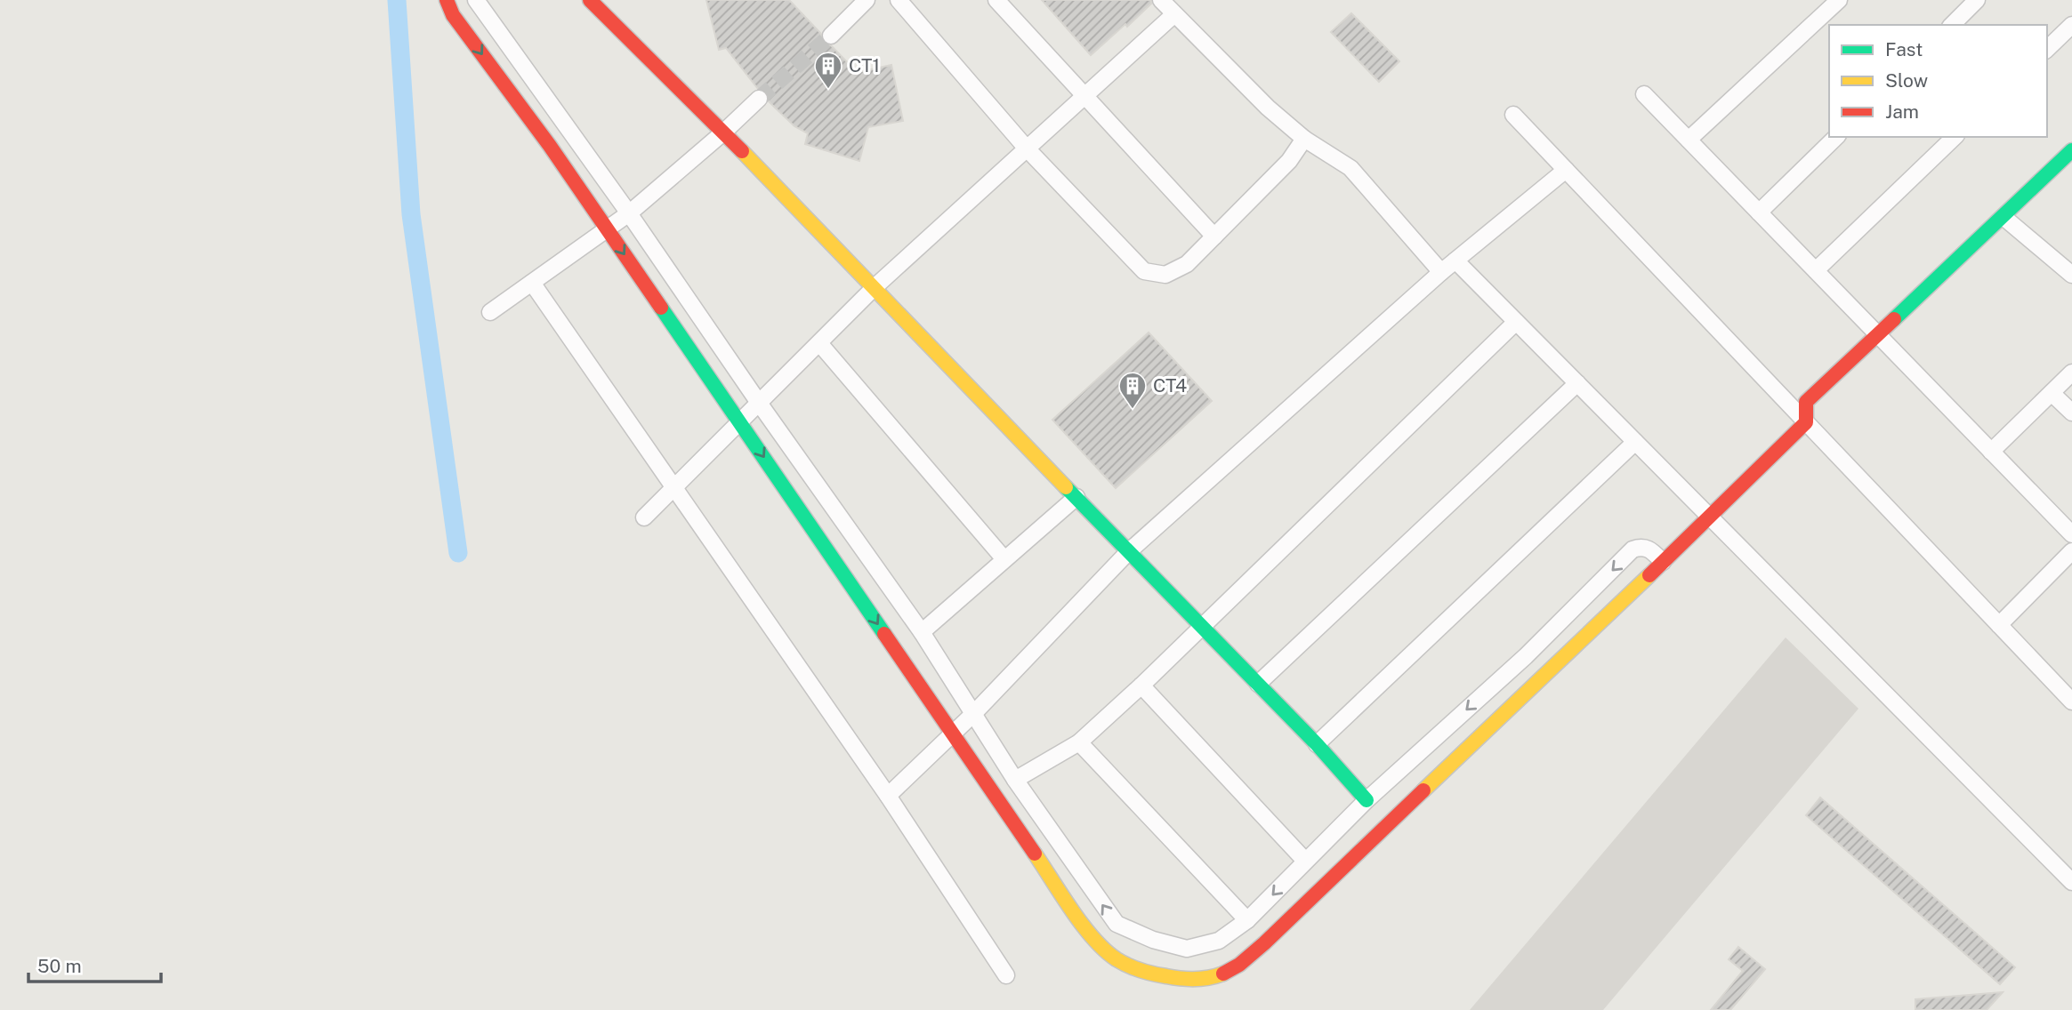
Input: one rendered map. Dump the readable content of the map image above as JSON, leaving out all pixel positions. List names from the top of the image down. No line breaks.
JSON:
{"places":{"building":["CT1","CT4"]},"legend":["Fast","Slow","Jam"],"scale_bar":"50 m"}
